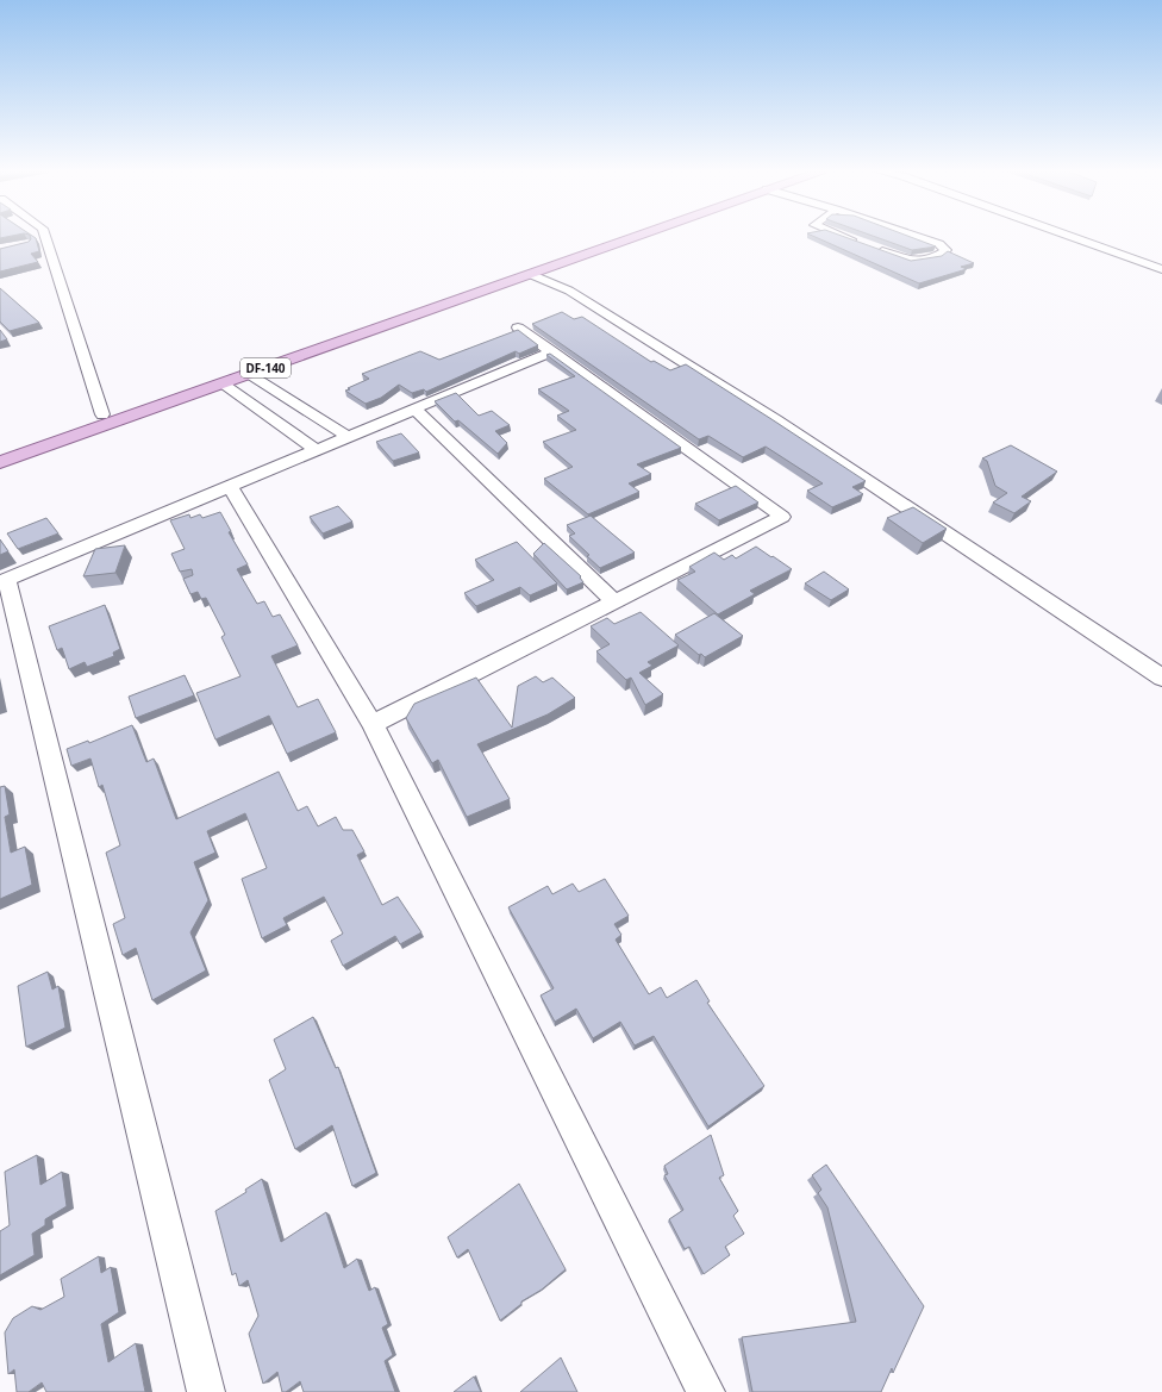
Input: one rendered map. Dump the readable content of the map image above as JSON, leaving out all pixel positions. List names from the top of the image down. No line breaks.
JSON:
{"streets":{"main road":["DF-140"]}}
